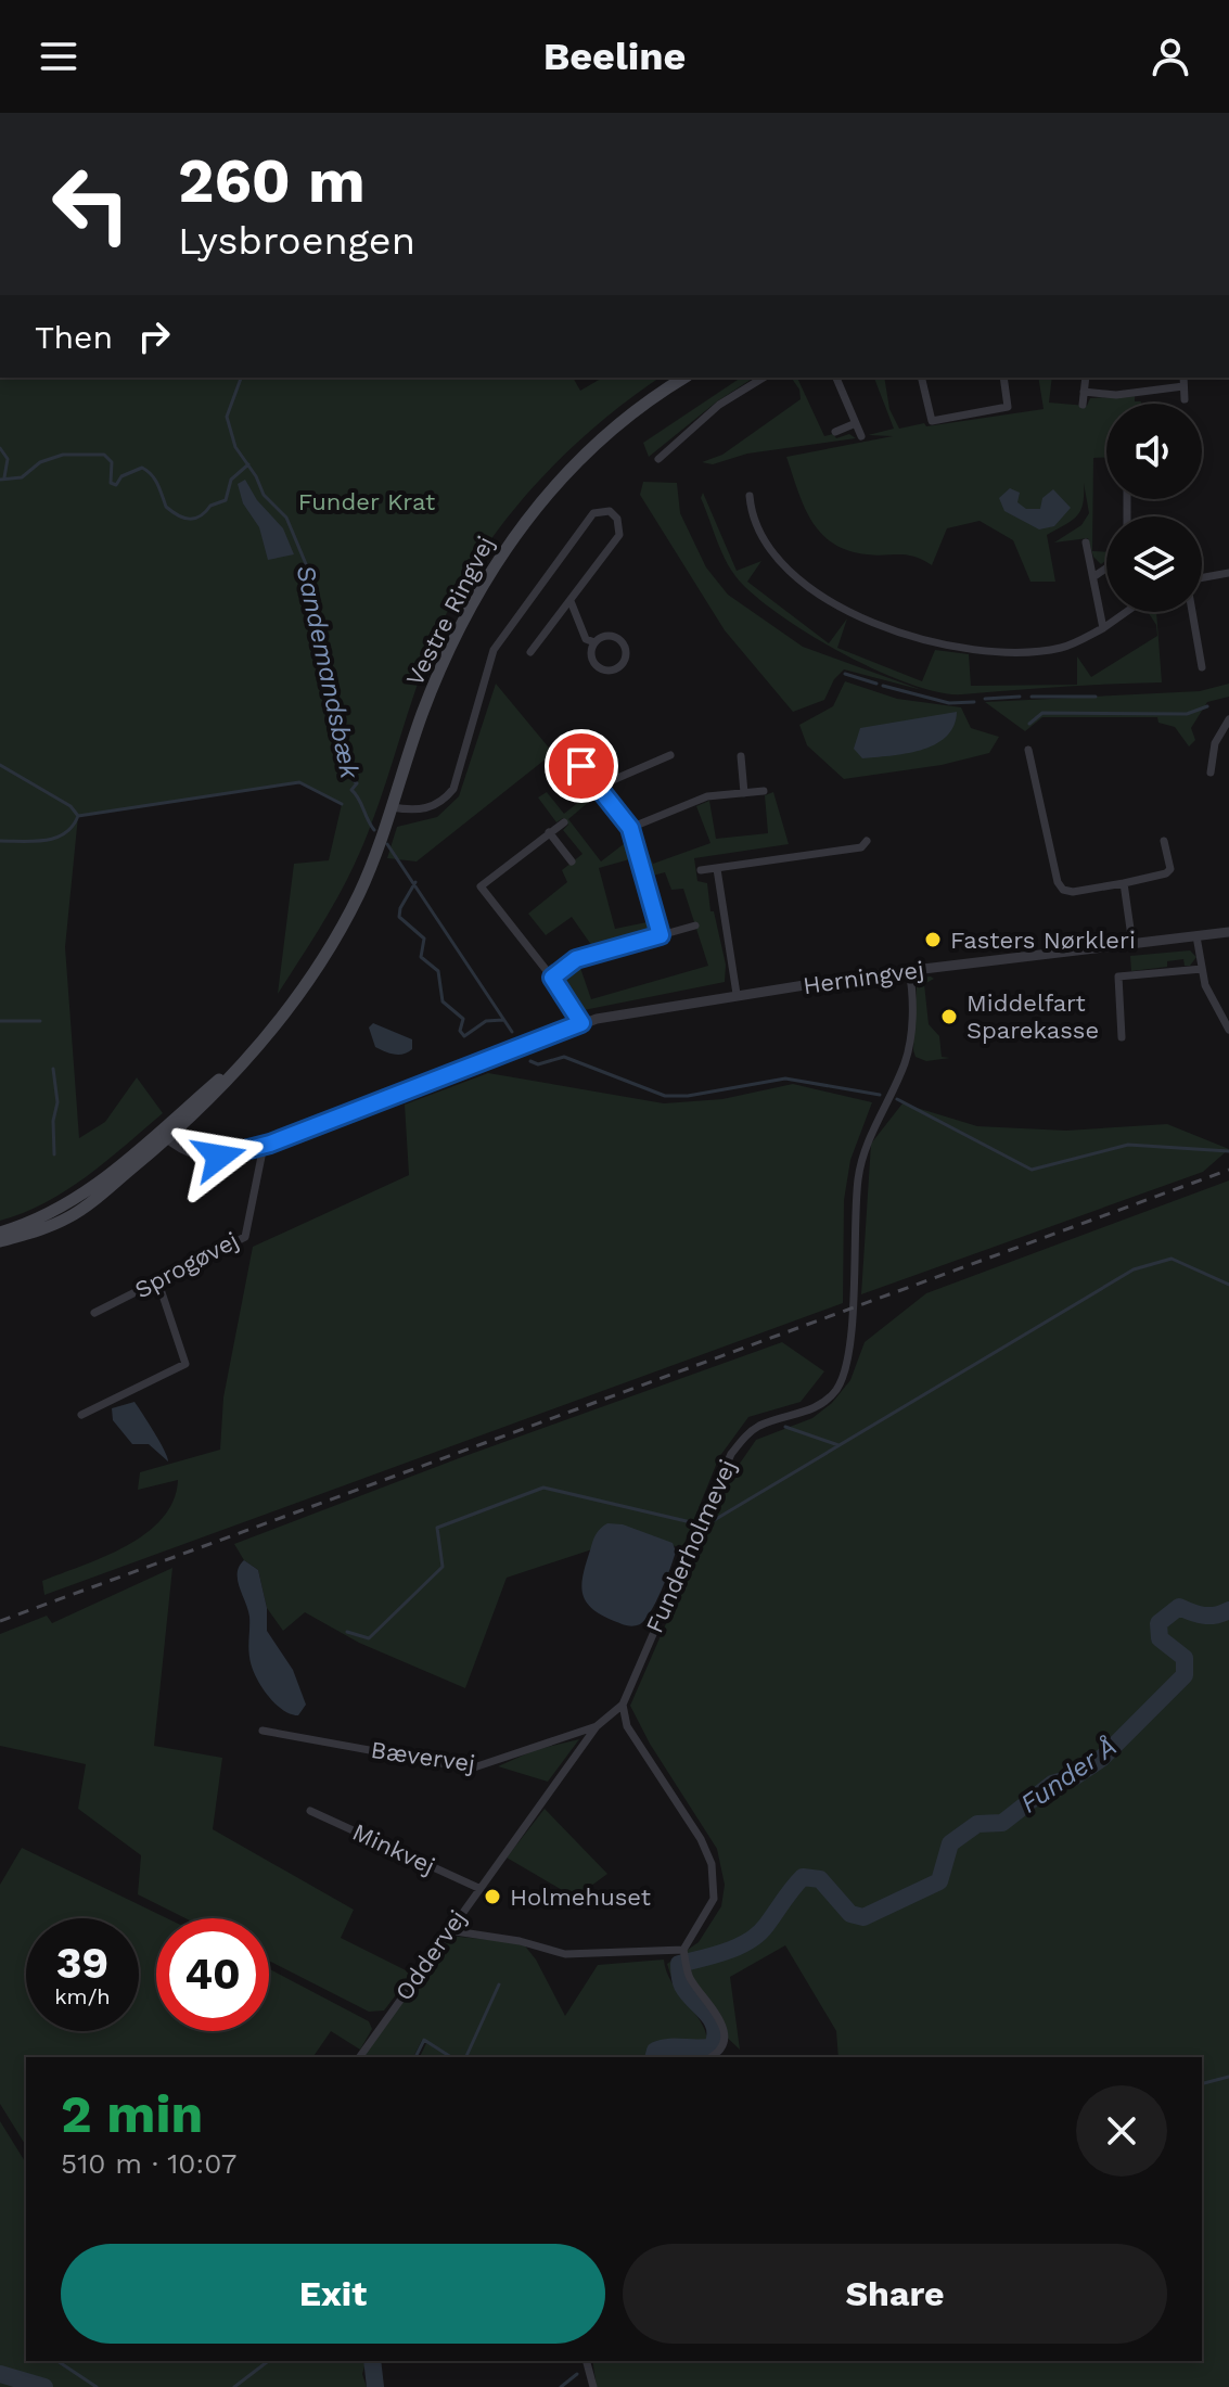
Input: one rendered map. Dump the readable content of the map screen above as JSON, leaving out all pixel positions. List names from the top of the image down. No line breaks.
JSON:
{"streets":{"main road":["Vestre Ringvej"],"street":["Herningvej","Sprogøvej","Funderholmevej","Bævervej","Minkvej","Oddervej"]},"crossings":[["Vestre Ringvej","Herningvej"],["Herningvej","Sprogøvej"],["Herningvej","Funderholmevej"],["Funderholmevej","Bævervej"],["Bævervej","Oddervej"],["Minkvej","Oddervej"]],"water":["Sandemandsbæk","Funder Å"],"parks":["Funder Krat"],"places":["Fasters Nørkleri","Middelfart Sparekasse","Holmehuset"],"page":{"header":"Beeline","turn":["260 m","Lysbroengen"],"then":"Then","speed":"39 km/h","limit":"40","heading":["2 min","510 m · 10:07"],"buttons":["Exit","Share"]}}
